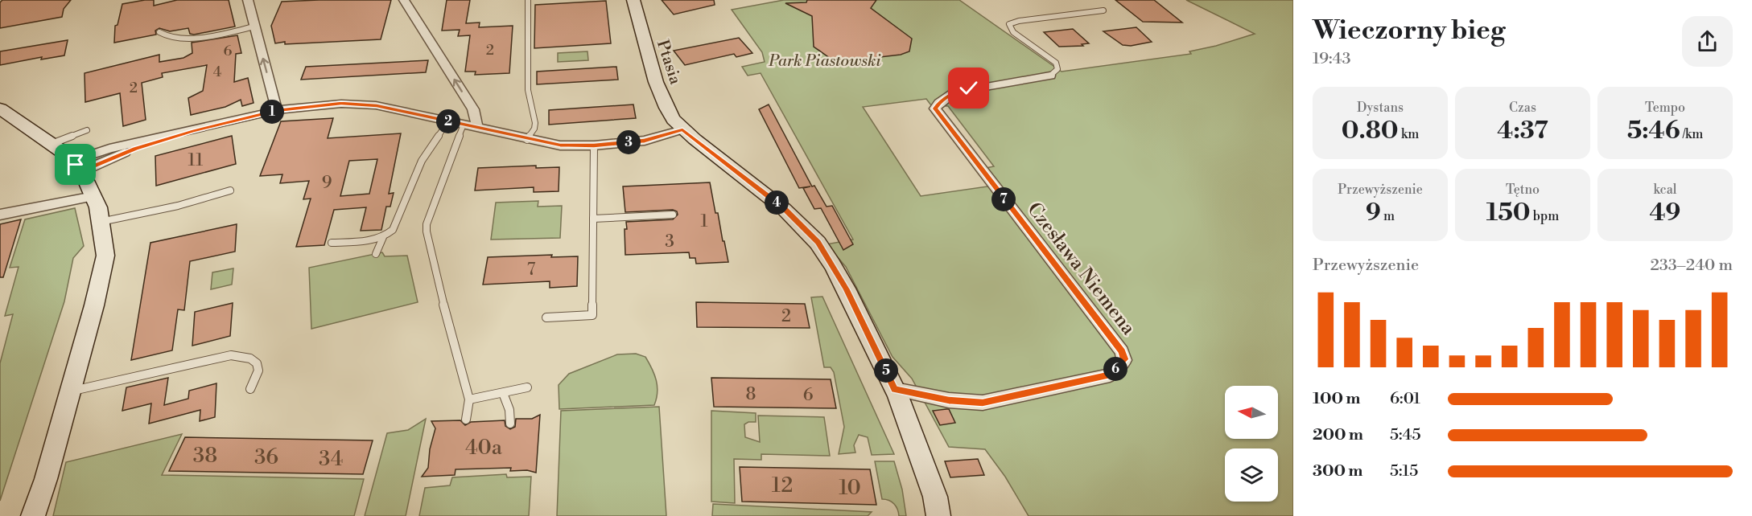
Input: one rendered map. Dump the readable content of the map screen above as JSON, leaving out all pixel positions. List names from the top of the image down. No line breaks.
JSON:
{"streets":{"street":["Ptasia","Czesława Niemena"]},"crossings":[["Ptasia","Czesława Niemena"]],"parks":["Park Piastowski"],"house_numbers":["2","6","4","2","11","9","1","3","7","2","8","6","40a","38","36","34","12","10"],"north":"left","page":{"heading":["Wieczorny bieg","19:43"],"stats":[["Dystans","0.80 km"],["Czas","4:37"],["Tempo","5:46 /km"],["Przewyższenie","9 m"],["Tętno","150 bpm"],["kcal","49"]],"pins":["1","2","3","7","4","6","5"],"chart":["Przewyższenie","233–240 m"],"list":[{"name":"100 m","note":"6:01"},{"name":"200 m","note":"5:45"},{"name":"300 m","note":"5:15"}]}}
